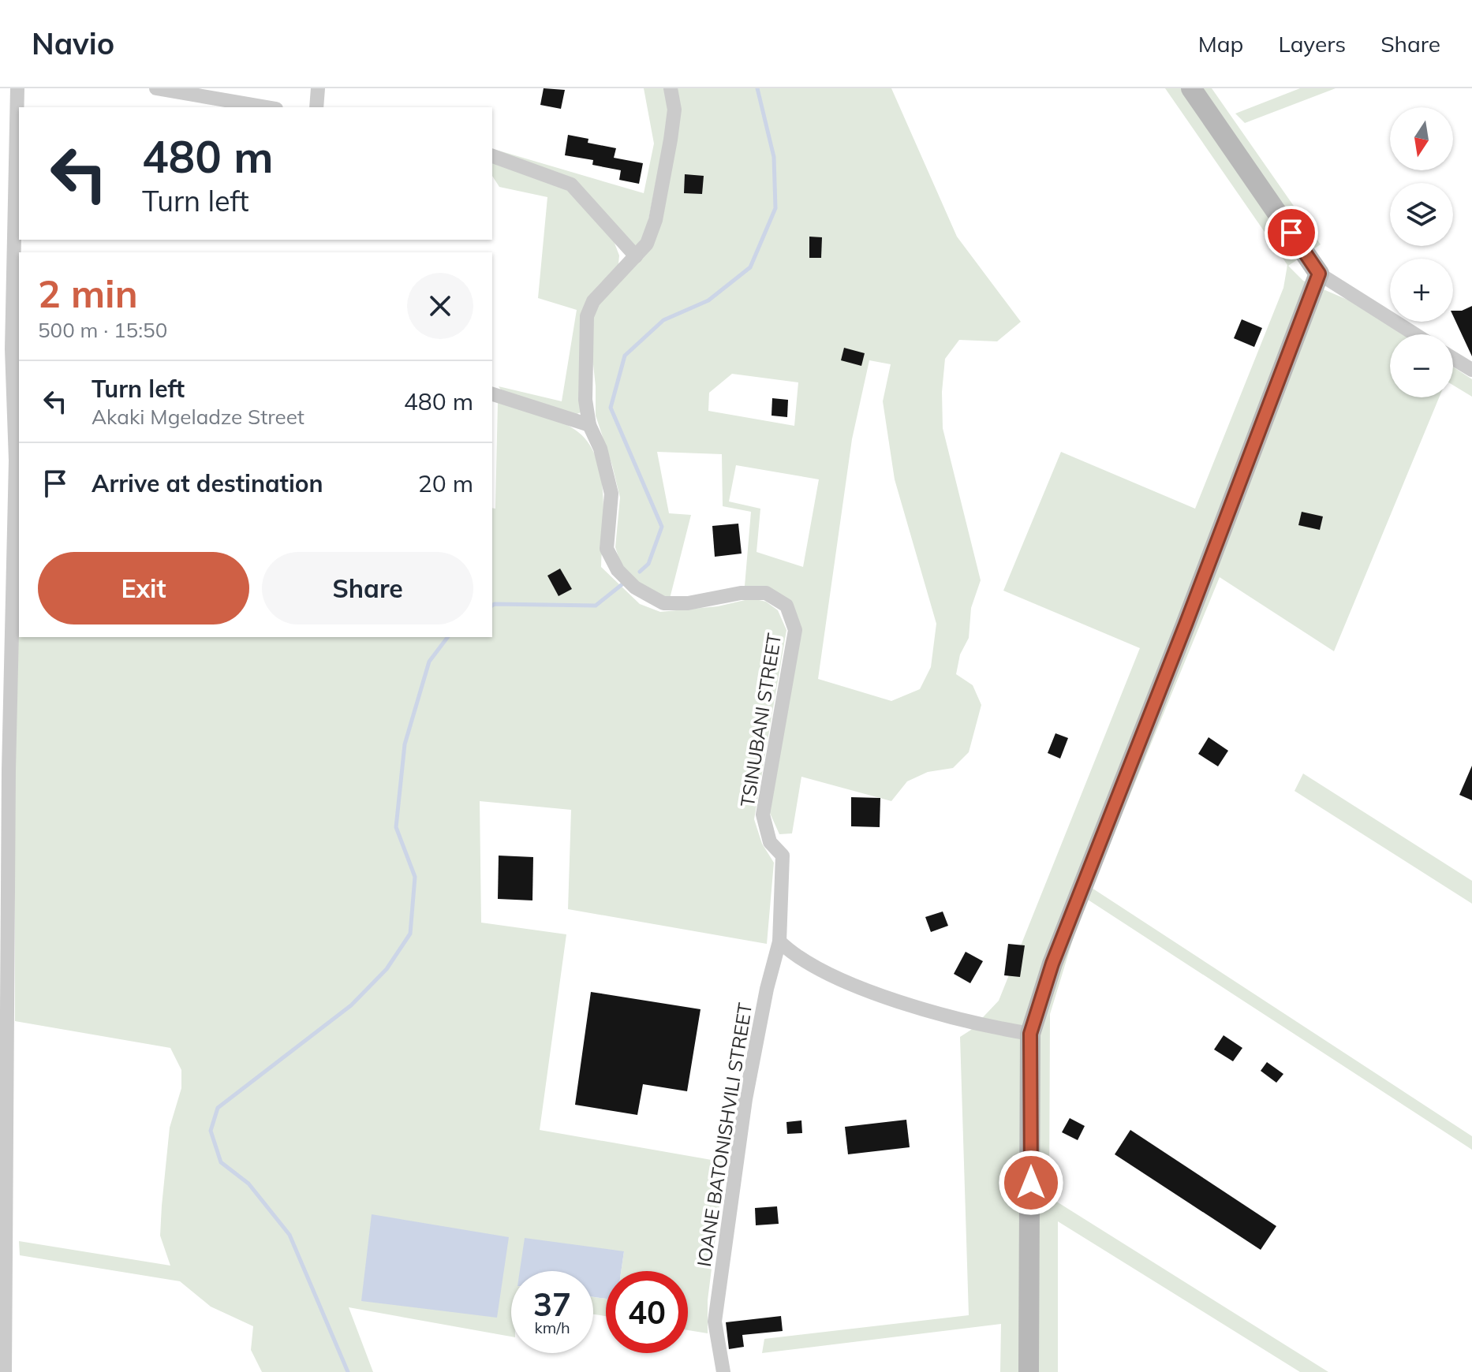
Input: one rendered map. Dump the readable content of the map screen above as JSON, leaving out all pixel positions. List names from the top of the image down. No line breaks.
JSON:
{"streets":{"street":["TSINUBANI STREET","IOANE BATONISHVILI STREET"]},"crossings":[["TSINUBANI STREET","IOANE BATONISHVILI STREET"]],"north":"bottom","page":{"header":"Navio","nav":["Map","Layers","Share"],"map_buttons":["+","−"],"turn":["480 m","Turn left"],"heading":["2 min","500 m · 15:50"],"list":[{"name":"Turn left","note":"Akaki Mgeladze Street","value":"480 m"},{"name":"Arrive at destination","value":"20 m"}],"buttons":["Exit","Share"],"speed":"37 km/h","limit":"40"}}
